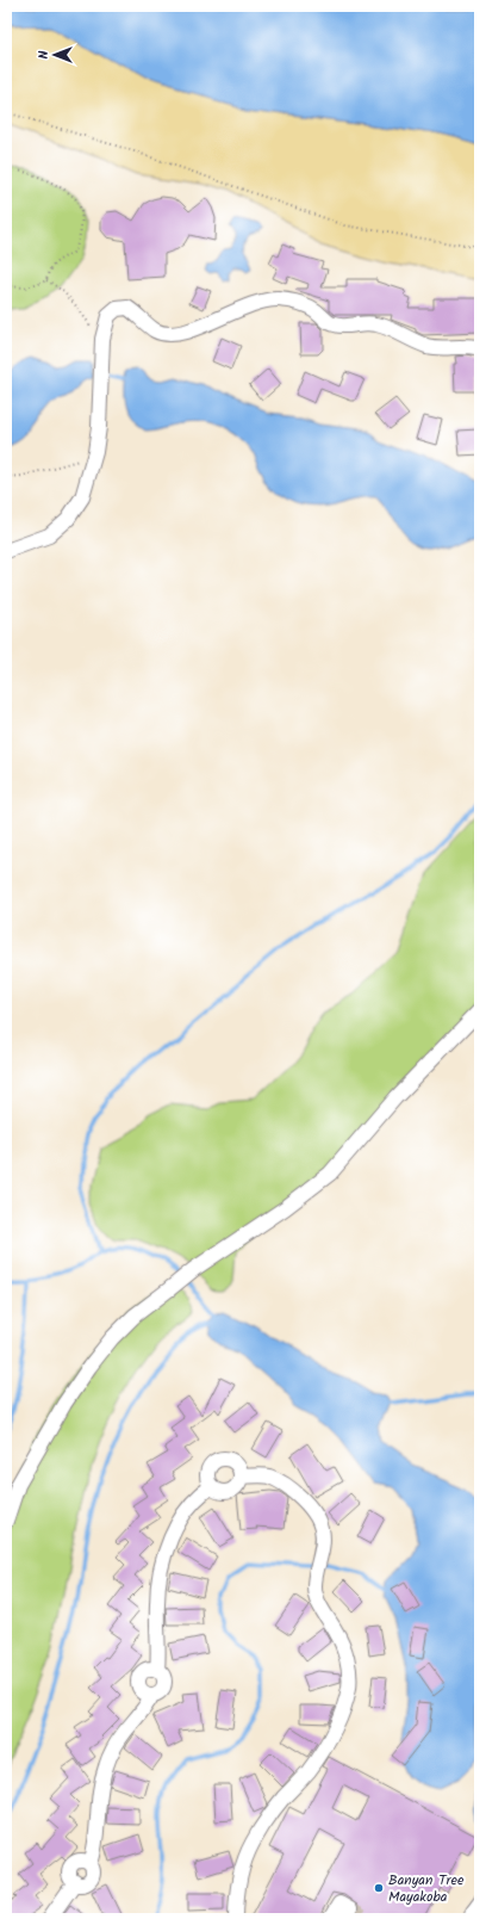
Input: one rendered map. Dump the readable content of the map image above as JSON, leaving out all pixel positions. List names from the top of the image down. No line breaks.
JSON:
{"places":["Banyan Tree Mayakoba"],"north":"left"}
